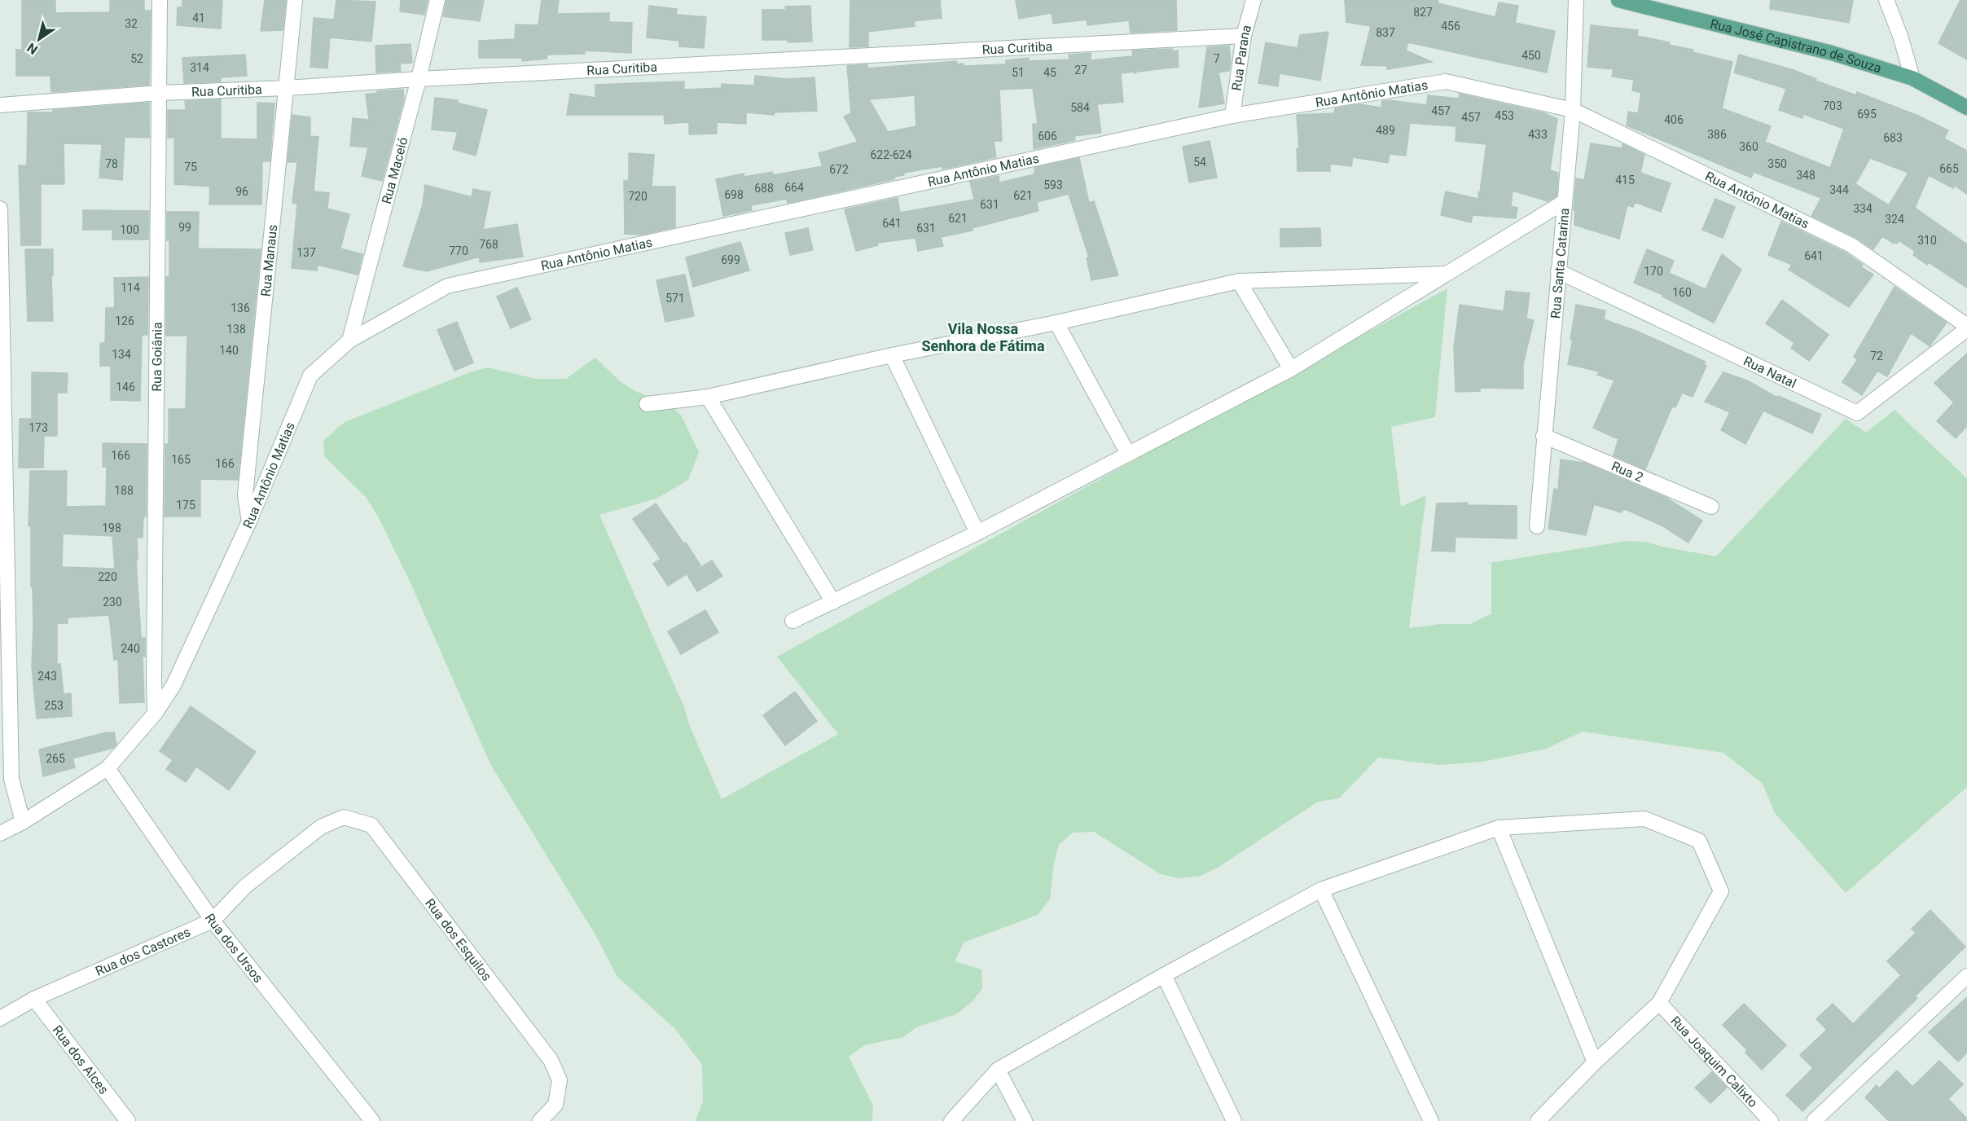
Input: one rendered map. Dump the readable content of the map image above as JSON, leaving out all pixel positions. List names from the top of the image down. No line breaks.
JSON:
{"streets":{"main road":["Rua José Capistrano de Souza"],"street":["Rua Curitiba","Rua Parana","Rua Antônio Matias","Rua Maceió","Rua Manaus","Rua Santa Catarina","Rua Goiânia","Rua Natal","Rua 2","Rua dos Esquilos","Rua dos Ursos","Rua dos Castores","Rua dos Alces","Rua Joaquim Calixto"]},"crossings":[["Rua Curitiba","Rua Parana"],["Rua Curitiba","Rua Maceió"],["Rua Curitiba","Rua Manaus"],["Rua Curitiba","Rua Goiânia"],["Rua Parana","Rua Antônio Matias"],["Rua Antônio Matias","Rua Maceió"],["Rua Antônio Matias","Rua Manaus"],["Rua Antônio Matias","Rua Santa Catarina"],["Rua Antônio Matias","Rua Goiânia"],["Rua Antônio Matias","Rua Natal"],["Rua Antônio Matias","Rua dos Ursos"],["Rua Santa Catarina","Rua Natal"],["Rua Santa Catarina","Rua 2"],["Rua dos Esquilos","Rua dos Castores"],["Rua dos Ursos","Rua dos Castores"],["Rua dos Castores","Rua dos Alces"]],"districts":["Vila Nossa Senhora de Fátima"],"house_numbers":["827","41","32","456","837","450","52","7","314","27","51","45","703","584","457","695","453","457","406","489","433","386","606","683","360","622-624","54","78","350","75","665","672","348","415","593","664","688","344","96","698","621","720","631","334","621","324","641","99","631","100","310","768","770","137","641","699","170","114","160","571","136","126","138","140","134","72","146","173","166","165","166","188","175","198","220","230","240","243","253","265"],"north":"bottom left"}
